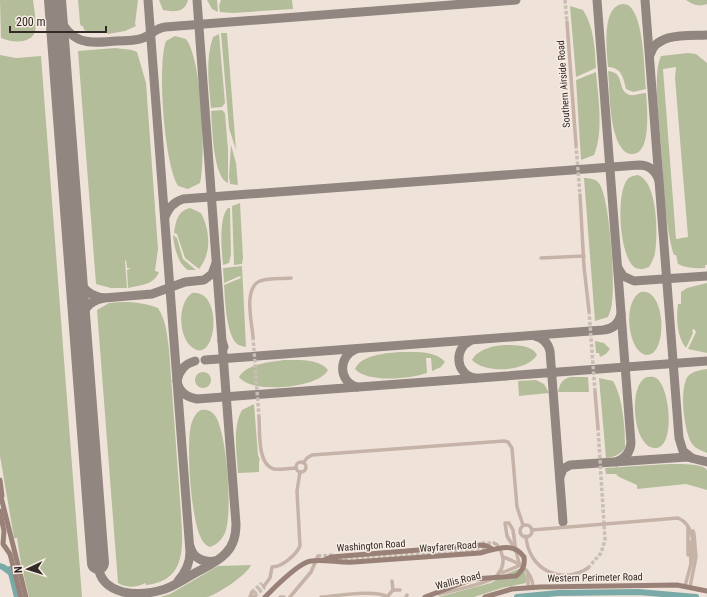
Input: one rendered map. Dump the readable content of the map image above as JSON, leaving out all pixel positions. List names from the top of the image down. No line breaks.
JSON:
{"streets":{"street":["Southern Airside Road","Washington Road","Wayfarer Road","Western Perimeter Road","Wallis Road"]},"crossings":[["Washington Road","Wayfarer Road"],["Wayfarer Road","Wallis Road"]],"scale_bar":"200 m","north":"left"}
